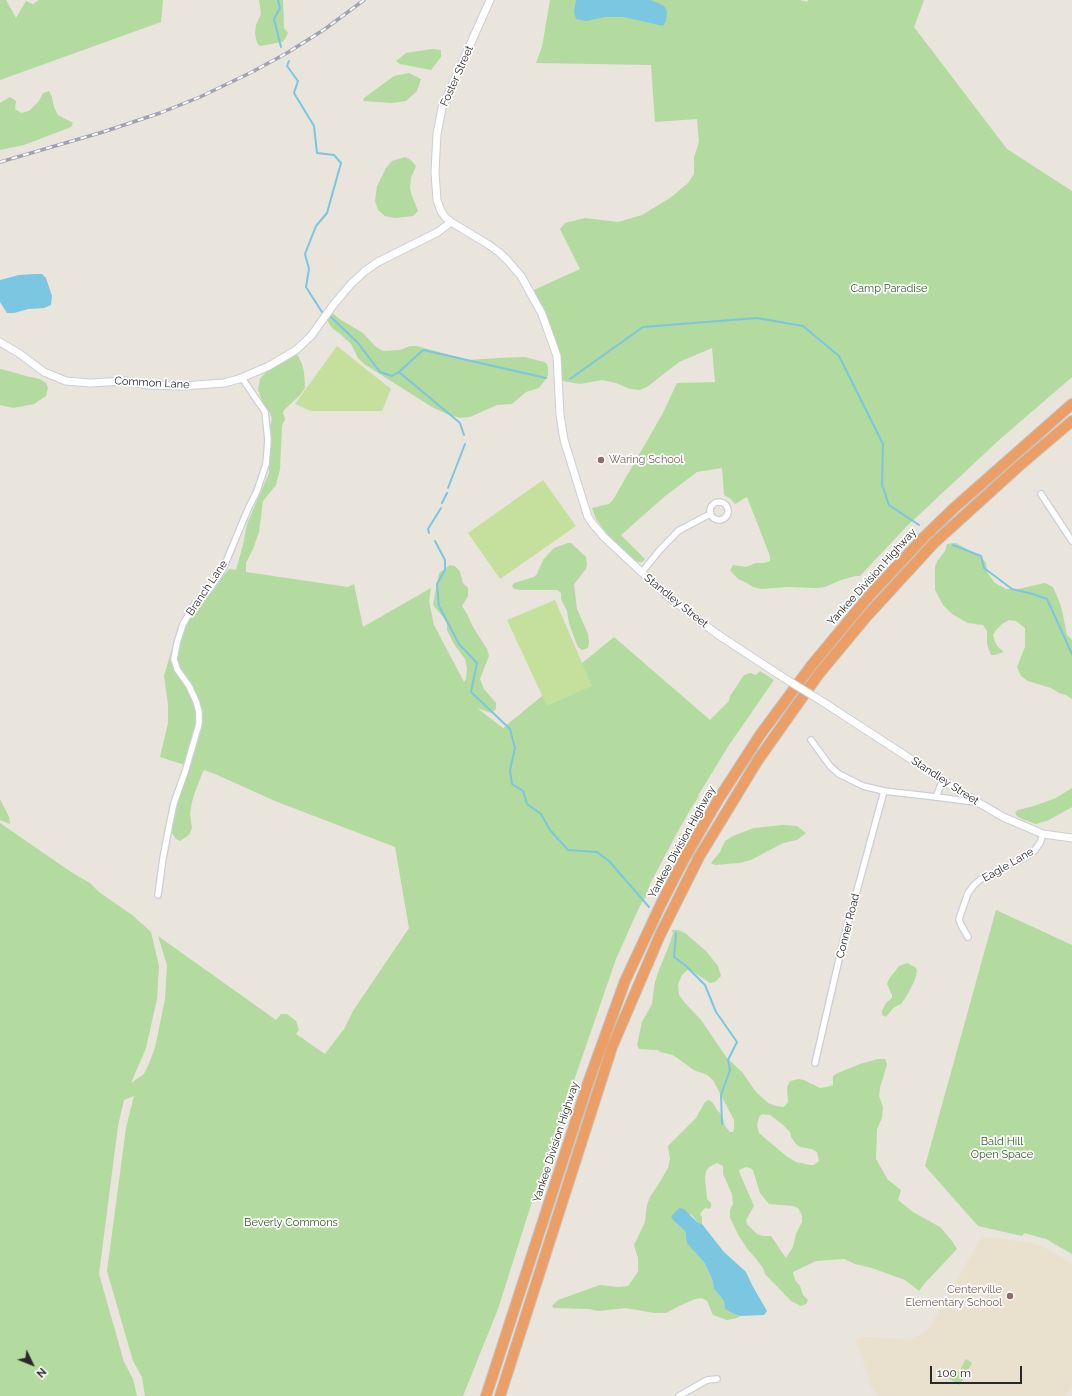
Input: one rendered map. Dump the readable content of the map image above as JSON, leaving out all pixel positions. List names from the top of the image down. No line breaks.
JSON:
{"streets":{"highway":["Yankee Division Highway"],"street":["Foster Street","Common Lane","Branch Lane","Standley Street","Eagle Lane","Conner Road"]},"crossings":[["Foster Street","Common Lane"],["Foster Street","Standley Street"],["Common Lane","Branch Lane"],["Common Lane","Standley Street"],["Standley Street","Eagle Lane"]],"parks":["Camp Paradise","Bald Hill Open Space","Beverly Commons"],"places":["Waring School","Centerville Elementary School"],"scale_bar":"100 m","north":"bottom right"}
